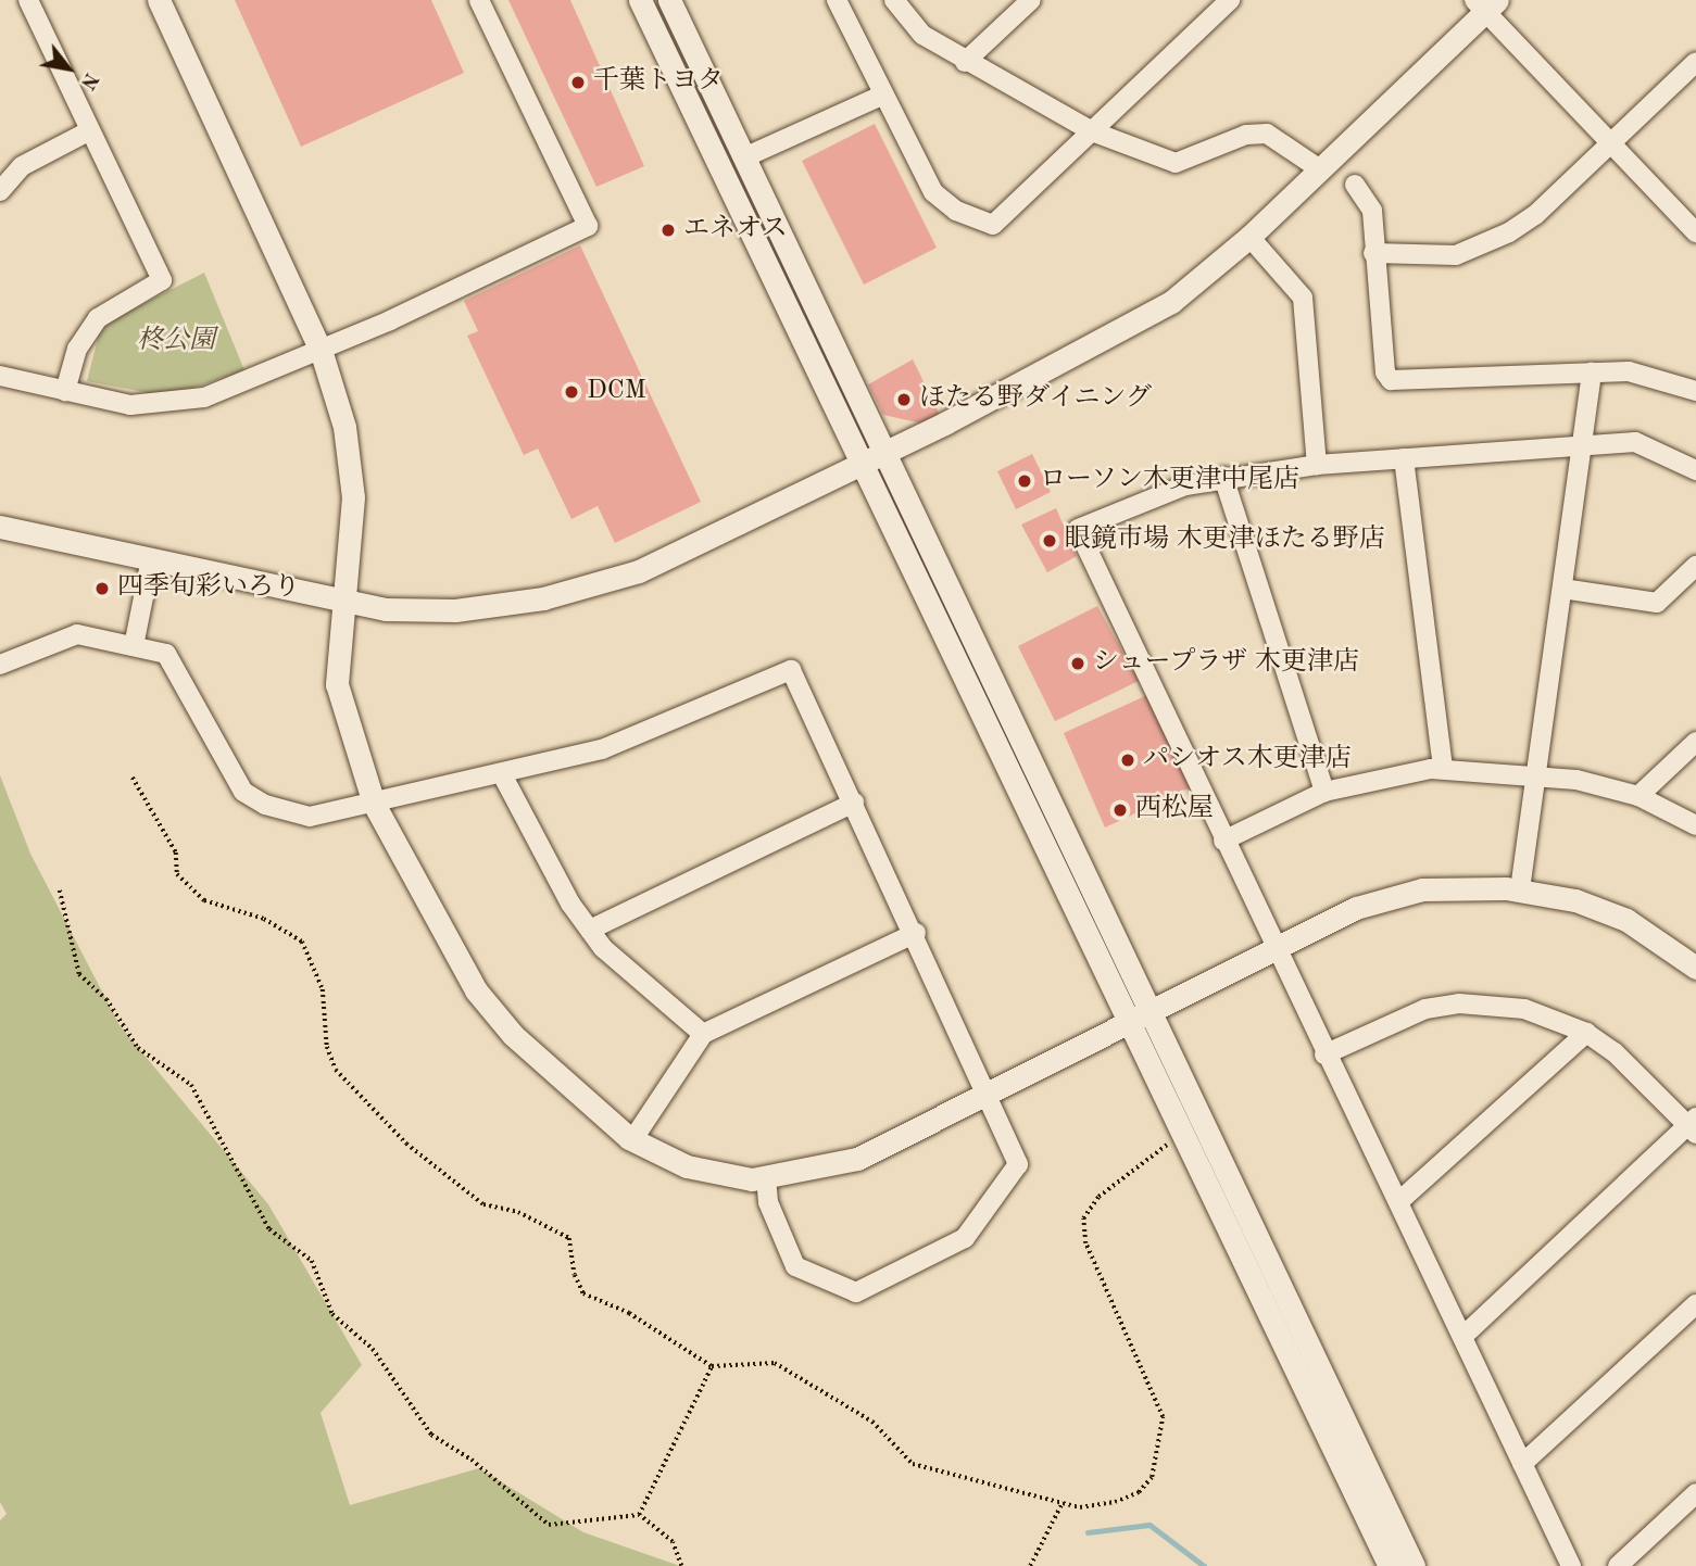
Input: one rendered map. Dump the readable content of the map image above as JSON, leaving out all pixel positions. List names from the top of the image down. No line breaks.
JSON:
{"parks":["柊公園"],"places":["千葉トヨタ","エネオス","DCM","ほたる野ダイニング","ローソン木更津中尾店","眼鏡市場 木更津ほたる野店","四季旬彩いろり","シュープラザ 木更津店","パシオス木更津店","西松屋"],"north":"bottom right"}
